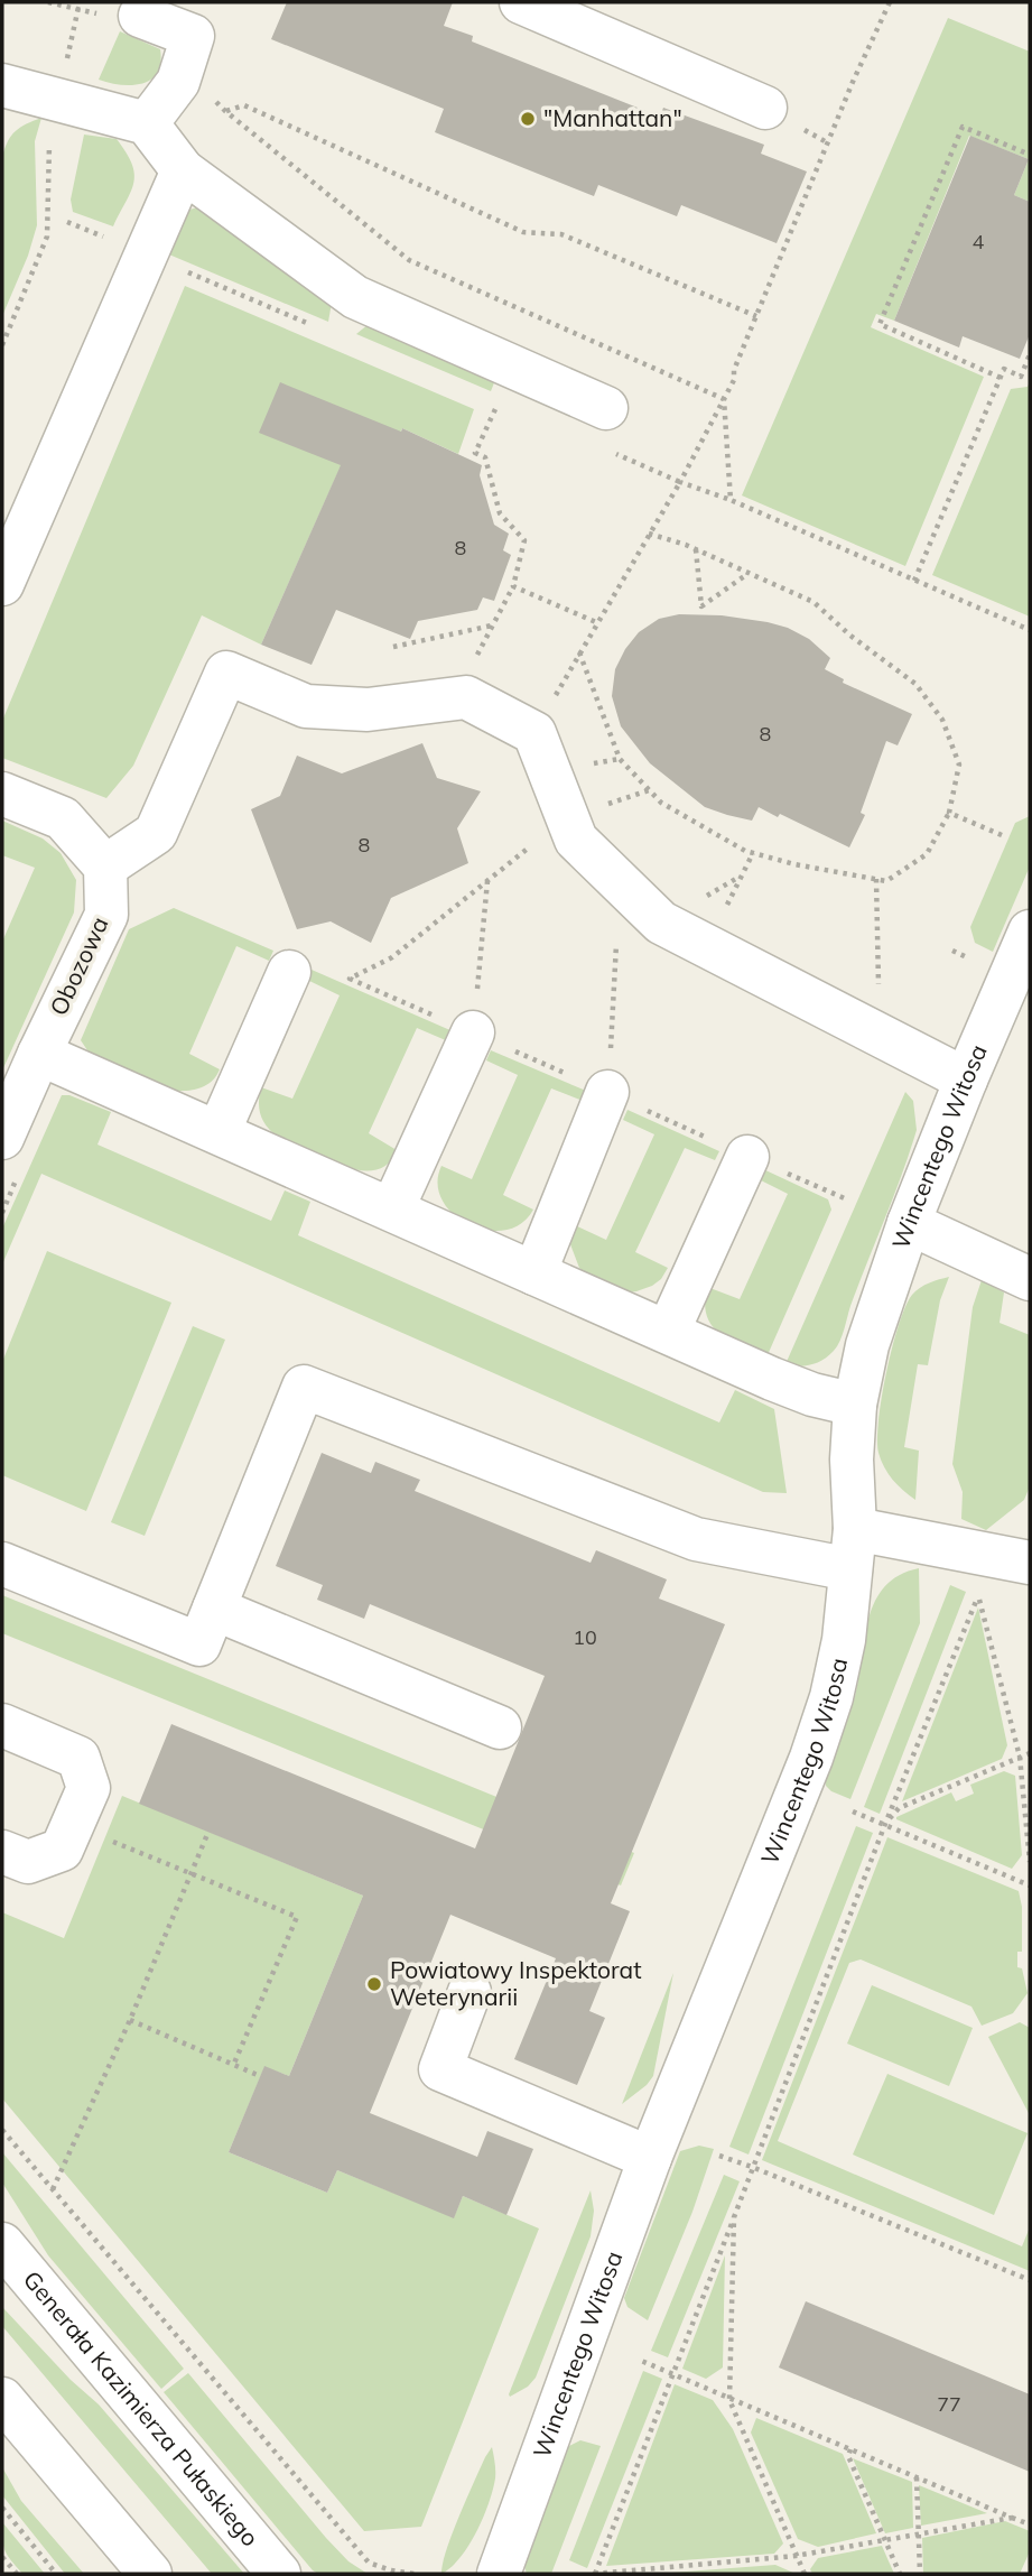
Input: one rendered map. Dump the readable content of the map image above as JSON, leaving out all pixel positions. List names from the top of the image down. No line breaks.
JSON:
{"streets":{"street":["Obozowa","Wincentego Witosa","Generała Kazimierza Pułaskiego"]},"places":["\"Manhattan\"","Powiatowy Inspektorat Weterynarii"],"house_numbers":["4","8","8","8","10","77"]}
